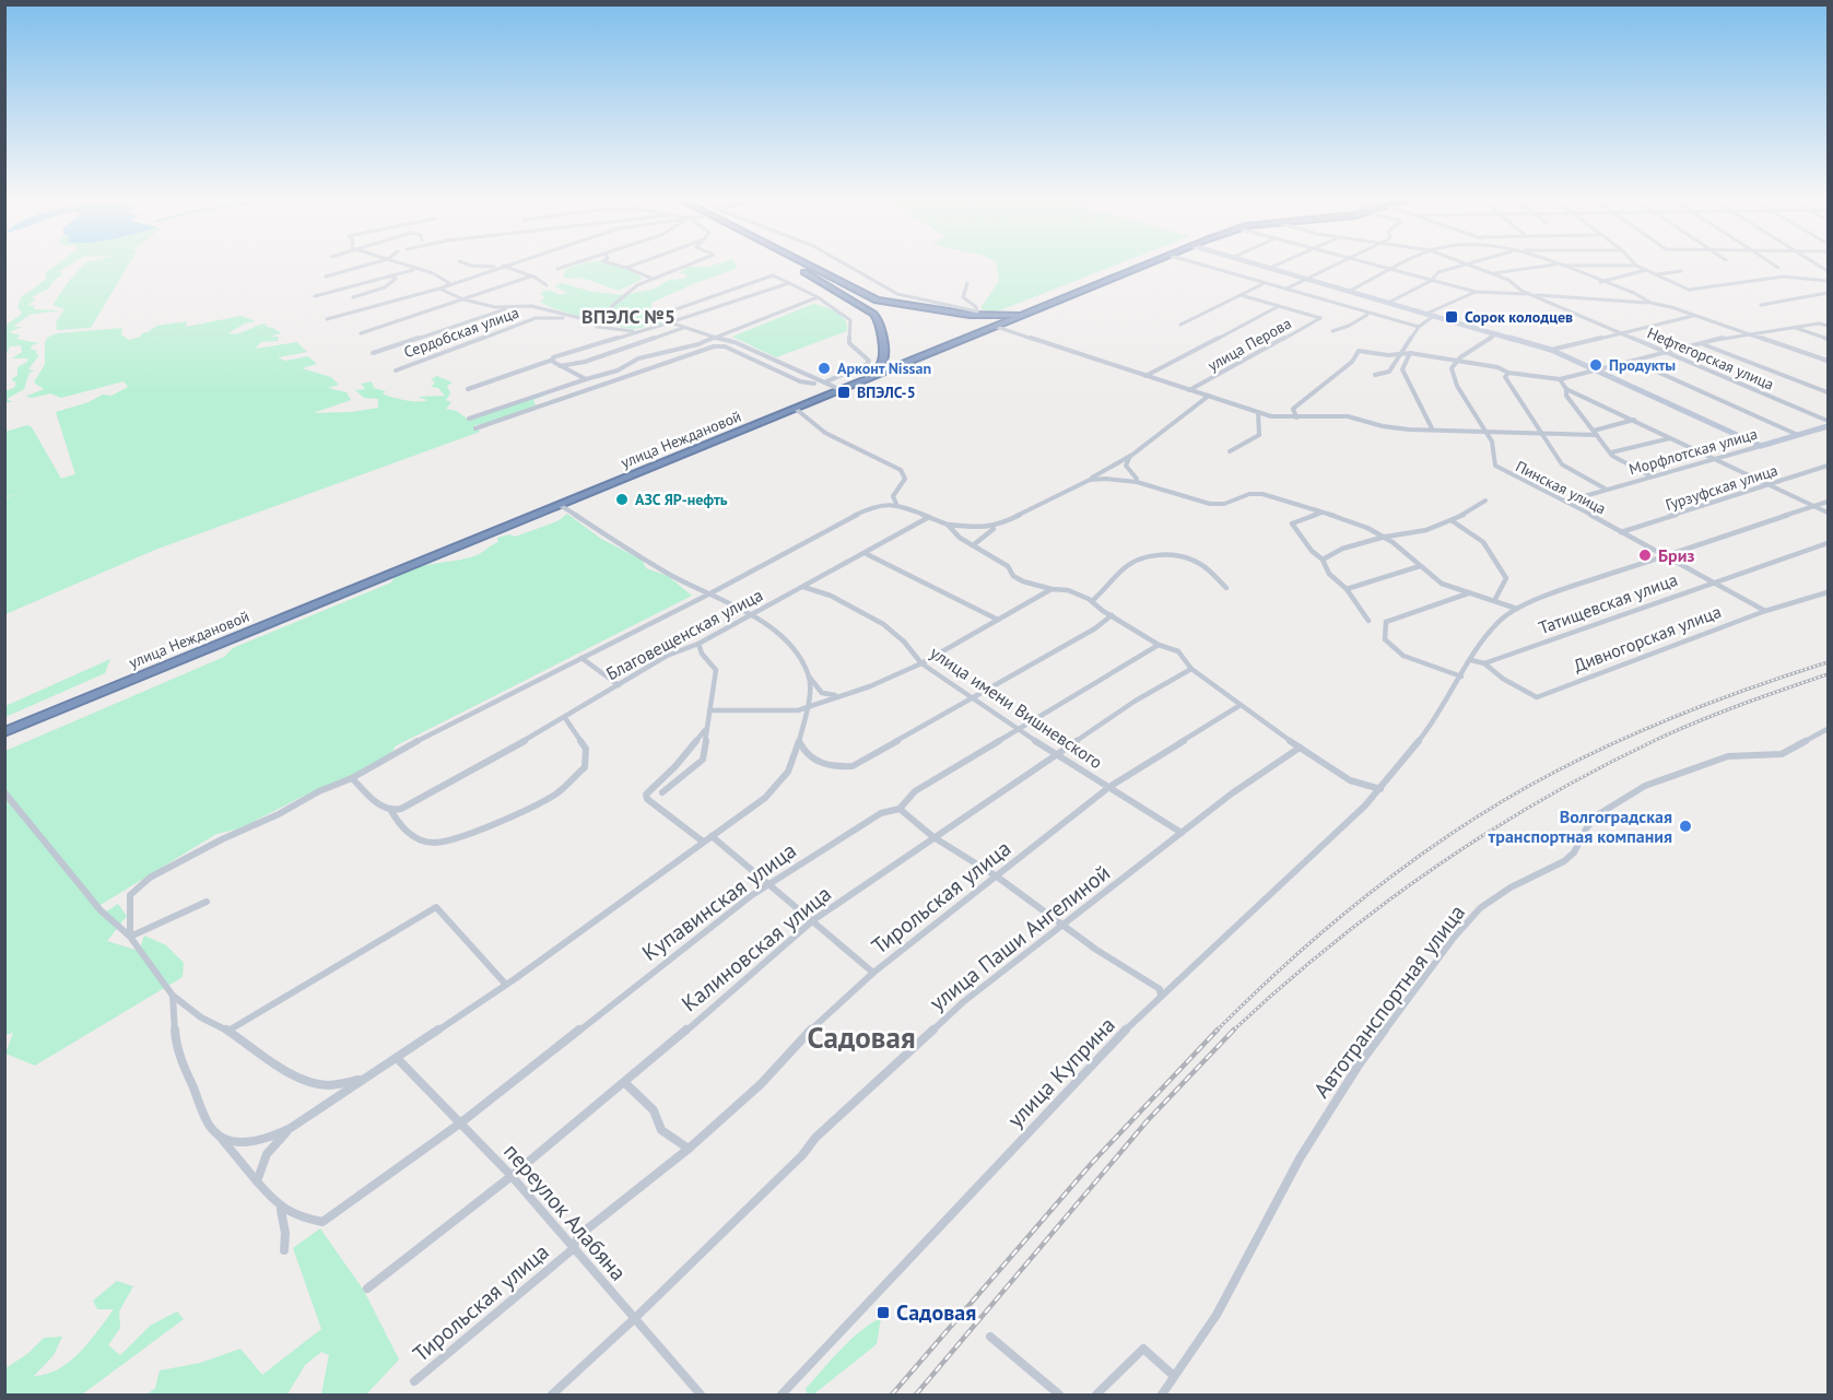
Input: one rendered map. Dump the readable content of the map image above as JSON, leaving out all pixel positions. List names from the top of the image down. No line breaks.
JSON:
{"streets":{"highway":["улица Неждановой"],"street":["Сердобская улица","улица Перова","Нефтегорская улица","Морфлотская улица","Пинская улица","Гурзуфская улица","Татищевская улица","Благовещенская улица","Дивногорская улица","улица имени Вишневского","Тирольская улица","Купавинская улица","улица Паши Ангелиной","Калиновская улица","Автотранспортная улица","улица Куприна","переулок Алабяна"]},"crossings":[["Морфлотская улица","Пинская улица"],["Пинская улица","Гурзуфская улица"],["Пинская улица","Татищевская улица"],["Пинская улица","Дивногорская улица"],["Пинская улица","улица Куприна"],["Татищевская улица","Дивногорская улица"],["Благовещенская улица","улица имени Вишневского"],["улица имени Вишневского","Тирольская улица"],["улица имени Вишневского","Купавинская улица"],["улица имени Вишневского","улица Паши Ангелиной"],["улица имени Вишневского","Калиновская улица"],["Тирольская улица","переулок Алабяна"],["Купавинская улица","переулок Алабяна"],["улица Паши Ангелиной","переулок Алабяна"],["Калиновская улица","переулок Алабяна"]],"districts":["ВПЭЛС №5","Садовая"],"places":{"transit":["Сорок колодцев","ВПЭЛС-5","Садовая"],"other":["Продукты","Арконт Nissan","АЗС ЯР-нефть","Бриз","Волгоградская транспортная компания"]}}
